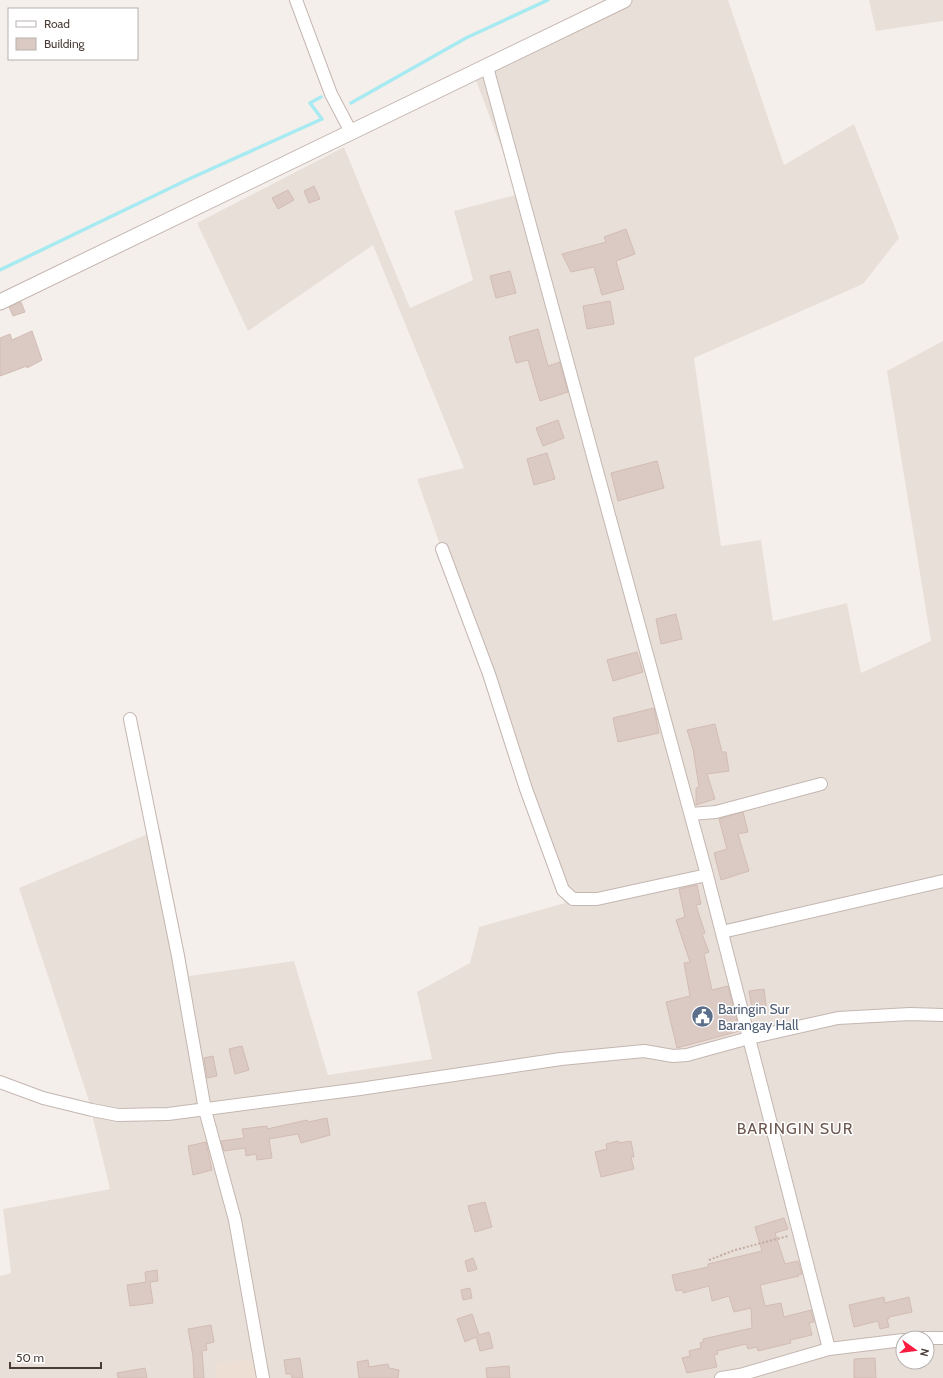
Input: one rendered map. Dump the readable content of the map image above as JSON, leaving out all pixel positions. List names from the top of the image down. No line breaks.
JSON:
{"districts":["BARINGIN SUR"],"places":{"public building":["Baringin Sur Barangay Hall"]},"legend":["Road","Building"],"scale_bar":"50 m","north":"right"}
